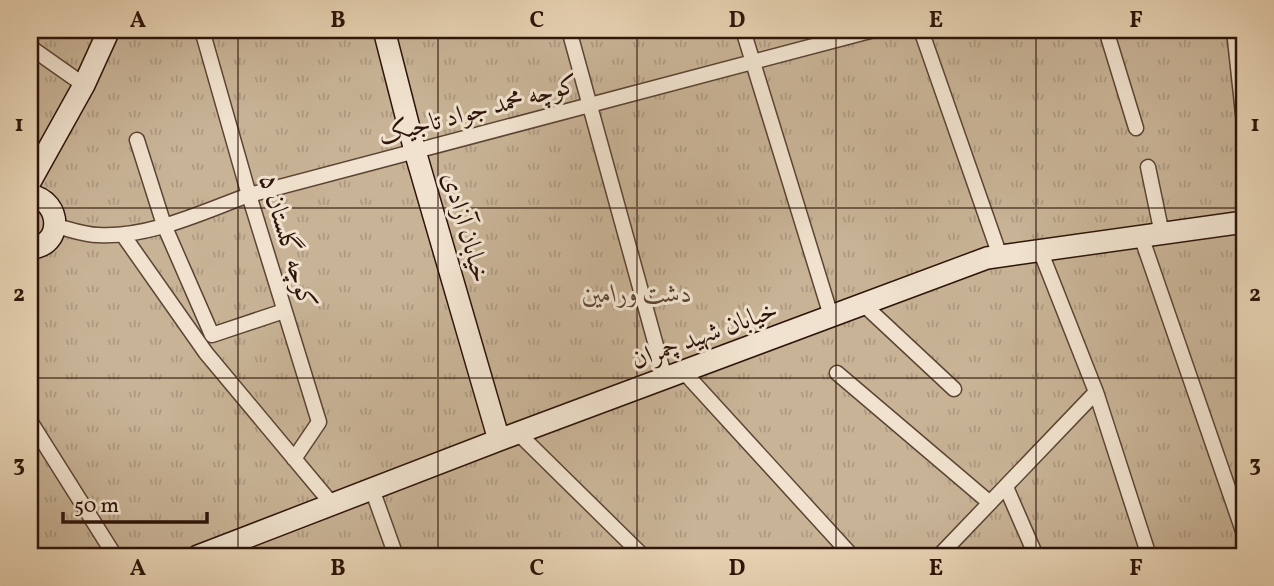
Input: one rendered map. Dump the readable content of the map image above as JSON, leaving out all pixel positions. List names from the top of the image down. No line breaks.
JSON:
{"streets":{"main road":["خیابان آزادی","خیابان شهید چمران"],"street":["کوچه محمد جواد تاجیک","کوچه گلستان ۵"]},"crossings":[["کوچه محمد جواد تاجیک","خیابان آزادی"],["کوچه محمد جواد تاجیک","کوچه گلستان ۵"],["خیابان آزادی","خیابان شهید چمران"]],"parks":["دشت ورامین"],"scale_bar":"50 m","grid":{"columns":["A","B","C","D","E","F"],"rows":["1","2","3"]}}
